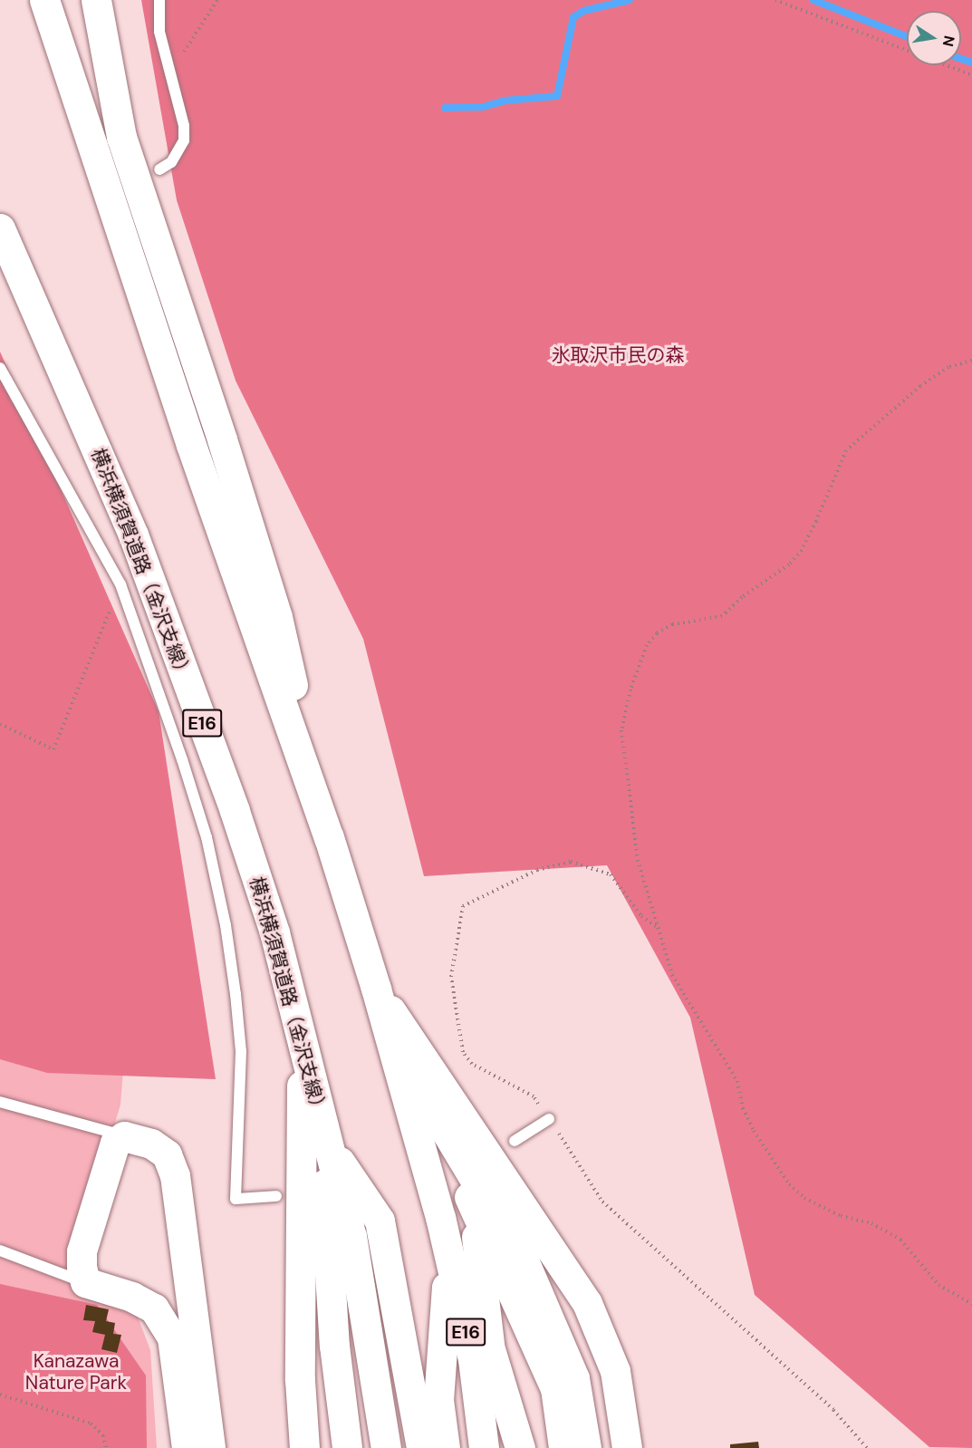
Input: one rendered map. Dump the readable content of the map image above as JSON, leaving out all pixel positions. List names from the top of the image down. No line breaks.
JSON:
{"streets":{"highway":["横浜横須賀道路（金沢支線）","E16"]},"parks":["氷取沢市民の森","Kanazawa Nature Park"],"north":"right"}
